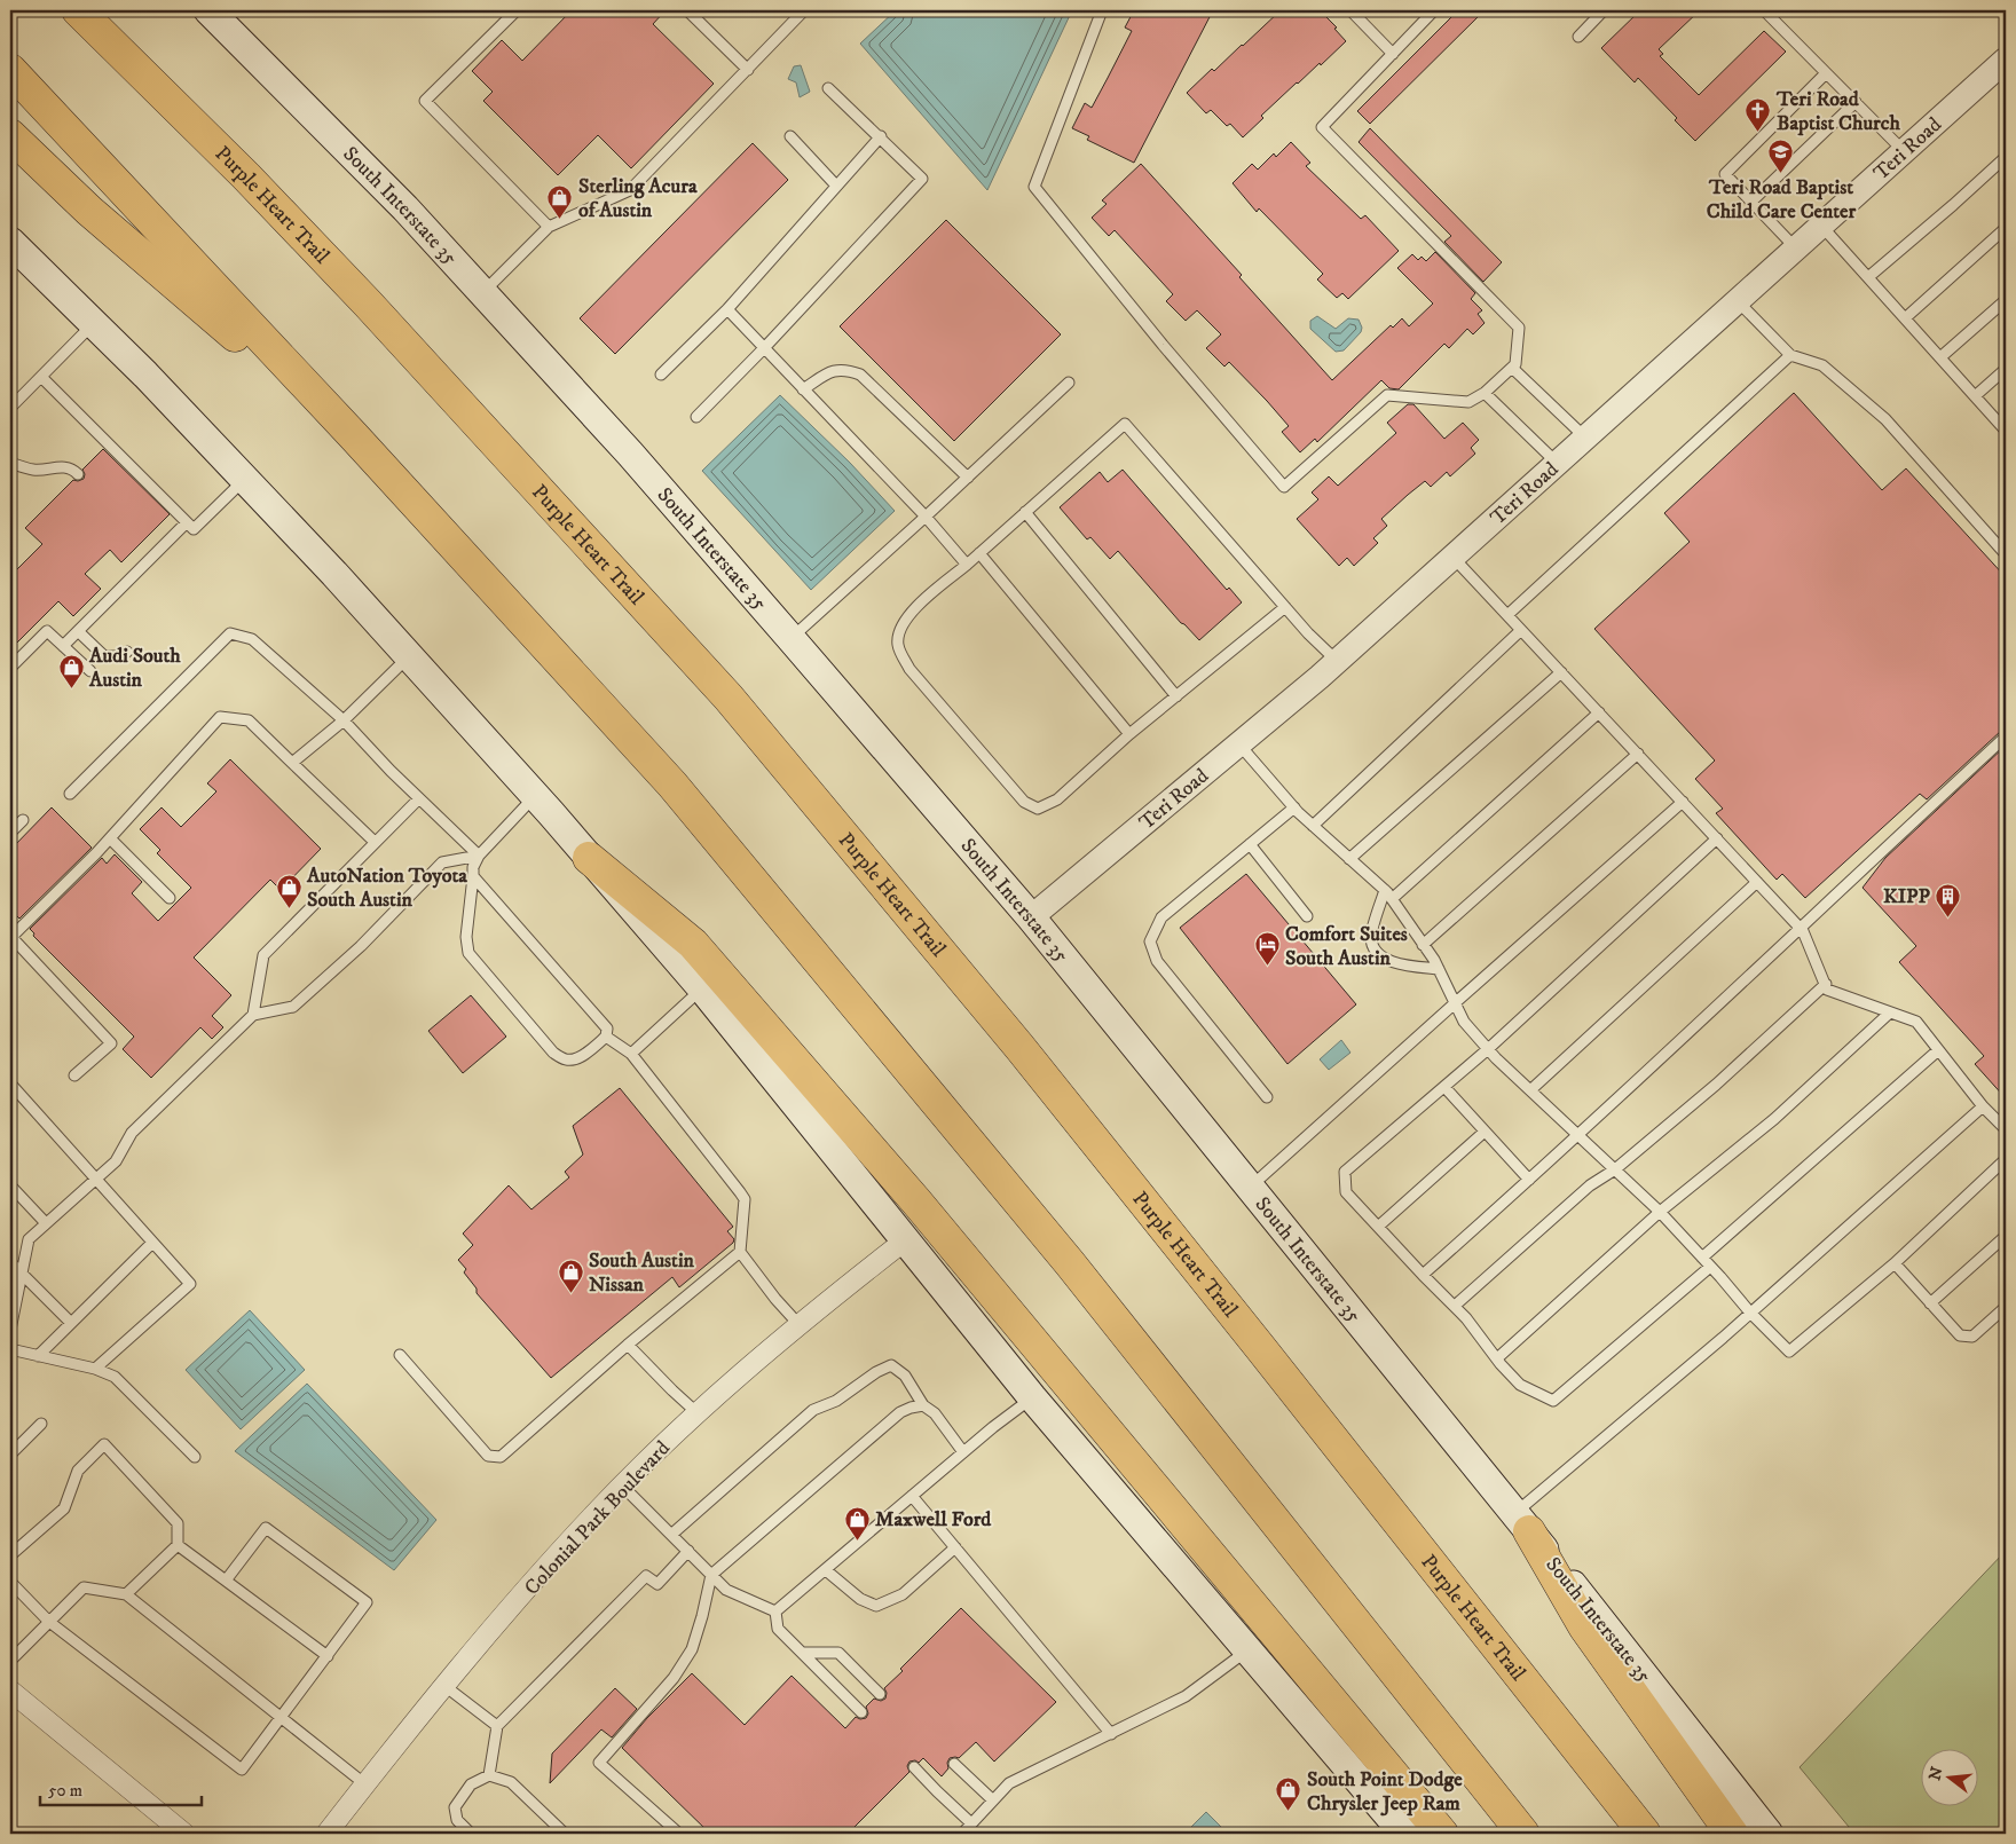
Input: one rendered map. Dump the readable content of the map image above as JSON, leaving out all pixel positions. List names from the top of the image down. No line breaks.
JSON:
{"streets":{"highway":["Purple Heart Trail"],"main road":["South Interstate 35"],"street":["Teri Road","Colonial Park Boulevard"]},"crossings":[["Teri Road","South Interstate 35"]],"places":{"church":["Teri Road Baptist Church"],"school or university":["Teri Road Baptist Child Care Center"],"shop":["Sterling Acura of Austin","Audi South Austin","AutoNation Toyota South Austin","South Austin Nissan","Maxwell Ford","South Point Dodge Chrysler Jeep Ram"],"building":["KIPP"],"hotel":["Comfort Suites South Austin"]},"scale_bar":"50 m","north":"left"}
